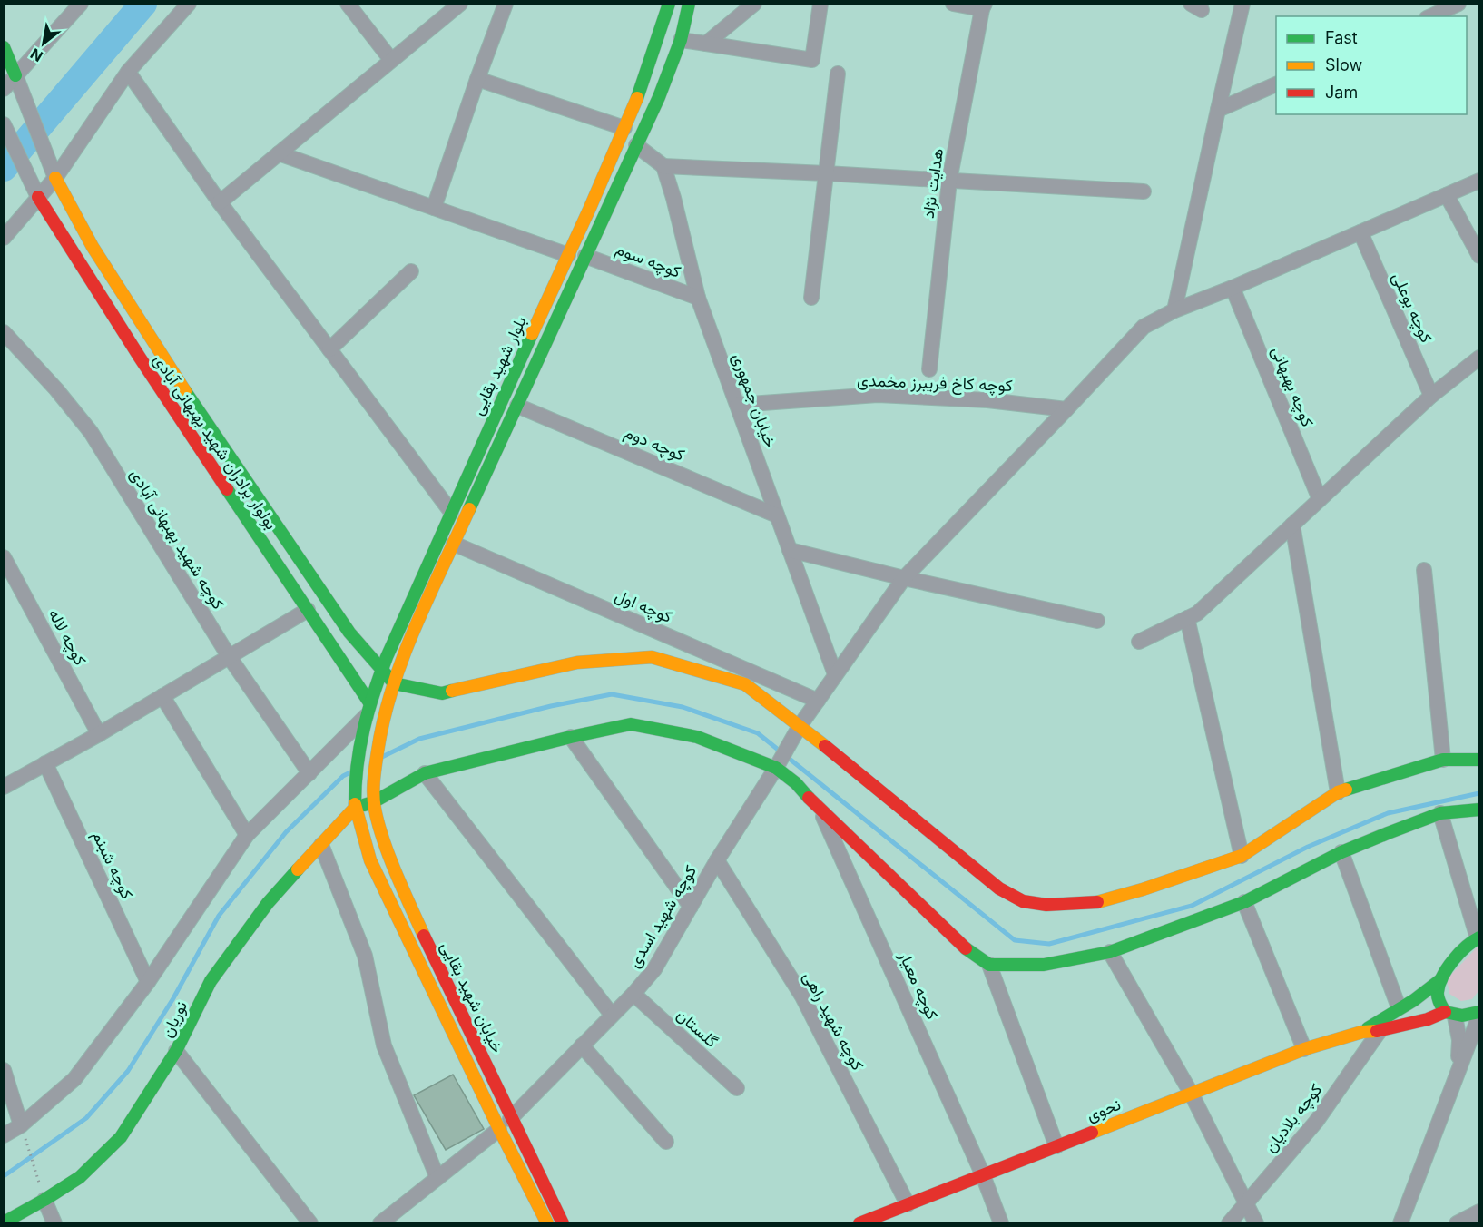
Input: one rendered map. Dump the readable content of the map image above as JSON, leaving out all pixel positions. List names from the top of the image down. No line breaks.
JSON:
{"streets":{"main road":["بلوار شهید بقایی","بولوار برادران شهید بهبهانی آبادی","خیابان شهید بقایی","نوریان","نحوی"],"street":["هدایت نژاد","کوچه سوم","کوچه بوعلی","کوچه کاخ فریبرز مخمدی","کوچه بهبهانی","خیابان جمهوری","کوچه دوم","کوچه شهید بهبهانی آبادی","کوچه اول","کوچه لاله","کوچه شبنم","کوچه شهید اسدی","کوچه معیار","کوچه شهید راهی","گلستان","کوچه بلادیان"]},"crossings":[["کوچه سوم","بلوار شهید بقایی"],["کوچه سوم","خیابان جمهوری"],["کوچه بوعلی","کوچه شهید اسدی"],["بلوار شهید بقایی","بولوار برادران شهید بهبهانی آبادی"],["بلوار شهید بقایی","کوچه دوم"],["بلوار شهید بقایی","کوچه اول"],["بلوار شهید بقایی","خیابان شهید بقایی"],["کوچه کاخ فریبرز مخمدی","خیابان جمهوری"],["کوچه کاخ فریبرز مخمدی","کوچه شهید اسدی"],["کوچه بهبهانی","کوچه شهید اسدی"],["خیابان جمهوری","کوچه دوم"],["خیابان جمهوری","کوچه شهید اسدی"],["کوچه اول","کوچه شهید اسدی"],["کوچه شهید اسدی","خیابان شهید بقایی"],["کوچه شهید اسدی","کوچه شهید راهی"],["کوچه شهید اسدی","گلستان"],["کوچه معیار","نحوی"],["خیابان شهید بقایی","نوریان"],["کوچه شهید راهی","نحوی"]],"legend":["Fast","Slow","Jam"],"north":"bottom left"}
